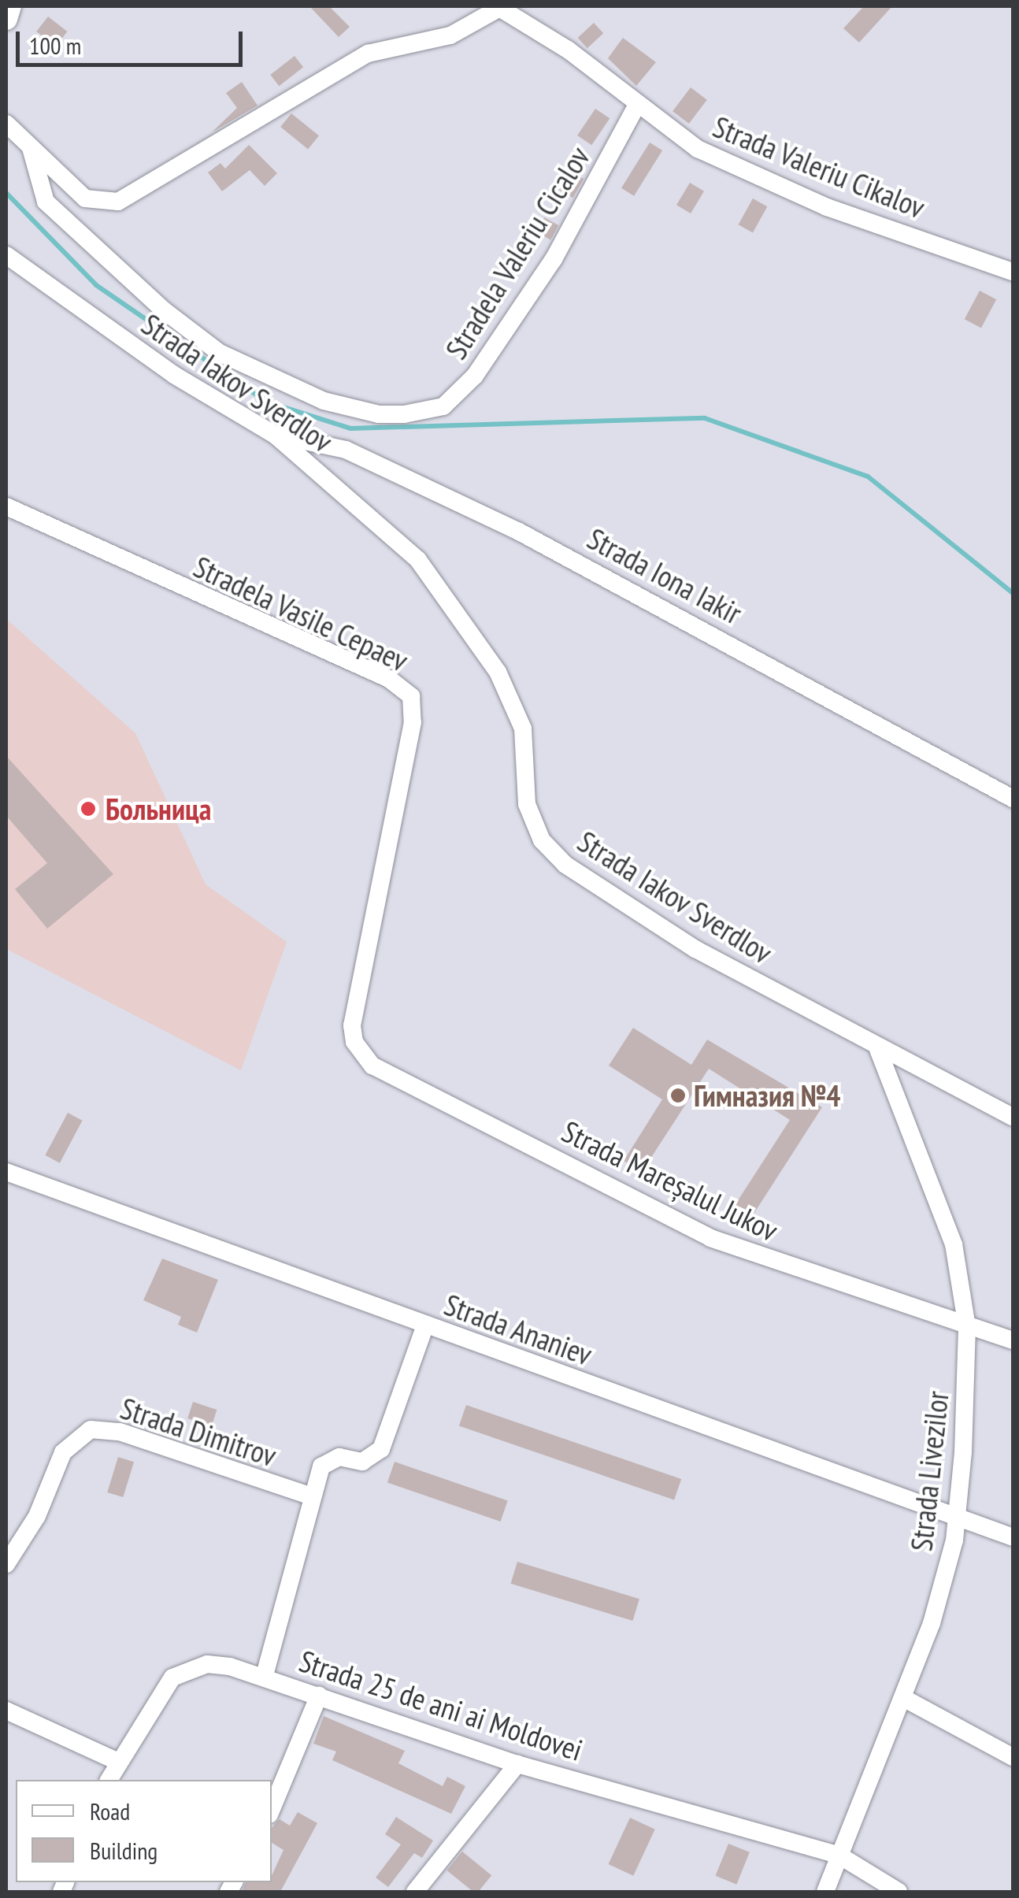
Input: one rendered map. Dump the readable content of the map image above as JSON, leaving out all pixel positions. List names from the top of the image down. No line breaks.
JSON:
{"streets":{"street":["Strada Valeriu Cikalov","Stradela Valeriu Cicalov","Strada Iakov Sverdlov","Strada Iona Iakir","Stradela Vasile Cepaev","Strada Mareșalul Jukov","Strada Ananiev","Strada Dimitrov","Strada Livezilor","Strada 25 de ani ai Moldovei"]},"crossings":[["Strada Valeriu Cikalov","Stradela Valeriu Cicalov"],["Strada Iakov Sverdlov","Strada Iona Iakir"],["Strada Iakov Sverdlov","Strada Livezilor"],["Stradela Vasile Cepaev","Strada Mareșalul Jukov"],["Strada Mareșalul Jukov","Strada Livezilor"],["Strada Ananiev","Strada Livezilor"],["Strada Livezilor","Strada 25 de ani ai Moldovei"]],"places":["Больница","Гимназия №4"],"legend":["Road","Building"],"scale_bar":"100 m"}
